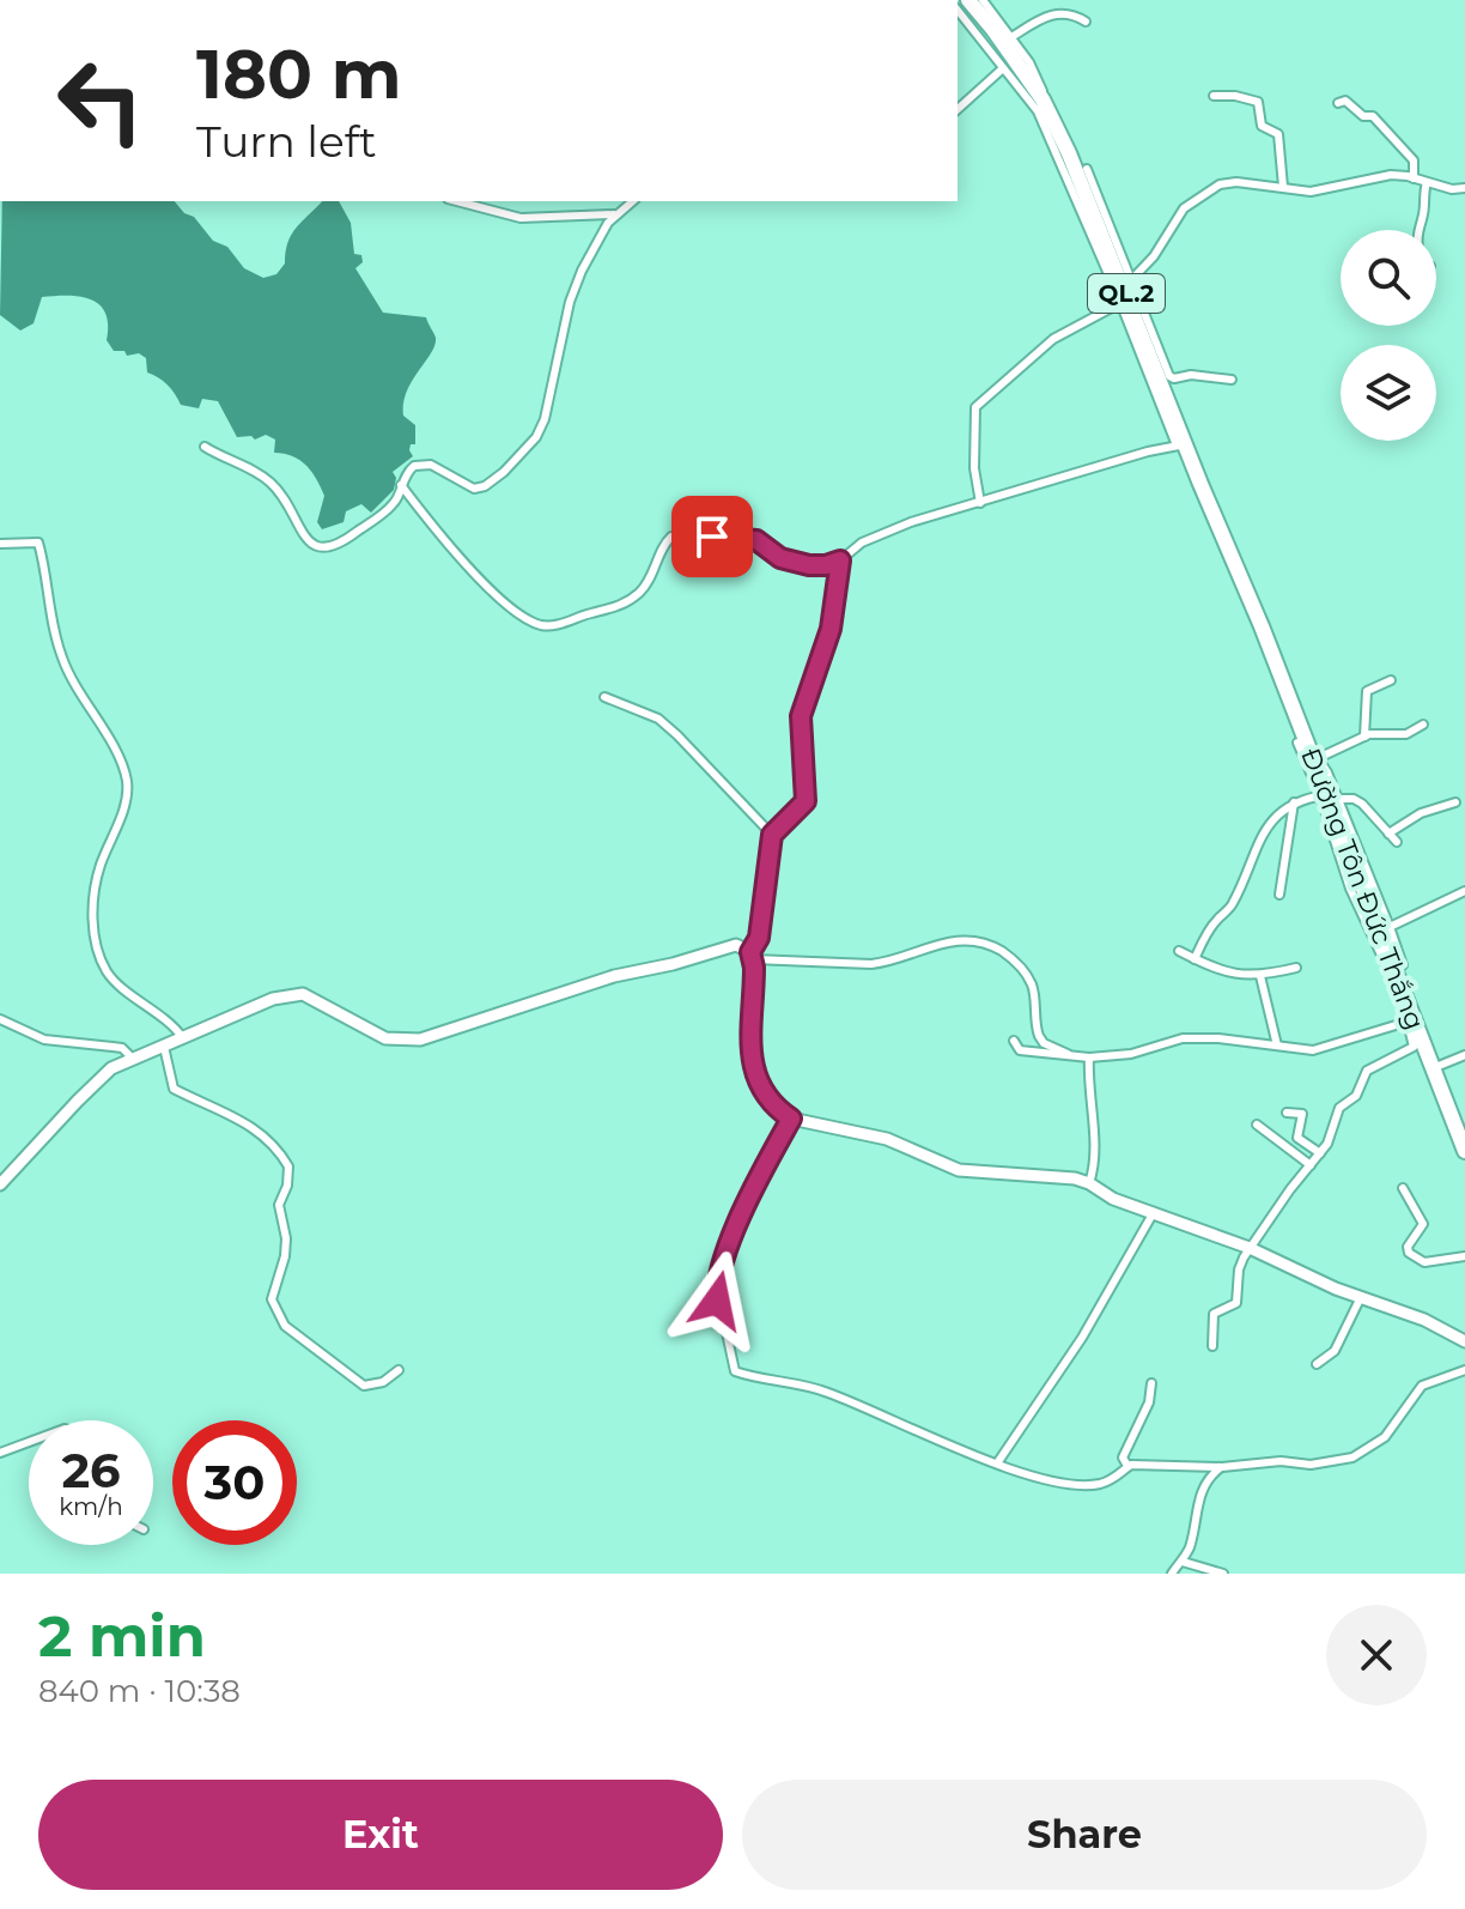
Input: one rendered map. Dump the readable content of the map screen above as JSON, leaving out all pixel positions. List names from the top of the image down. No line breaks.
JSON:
{"streets":{"highway":["QL.2","Đường Tôn Đức Thắng"]},"crossings":[["QL.2","Đường Tôn Đức Thắng"]],"page":{"turn":["180 m","Turn left"],"speed":"26 km/h","limit":"30","heading":["2 min","840 m · 10:38"],"buttons":["Exit","Share"]}}
